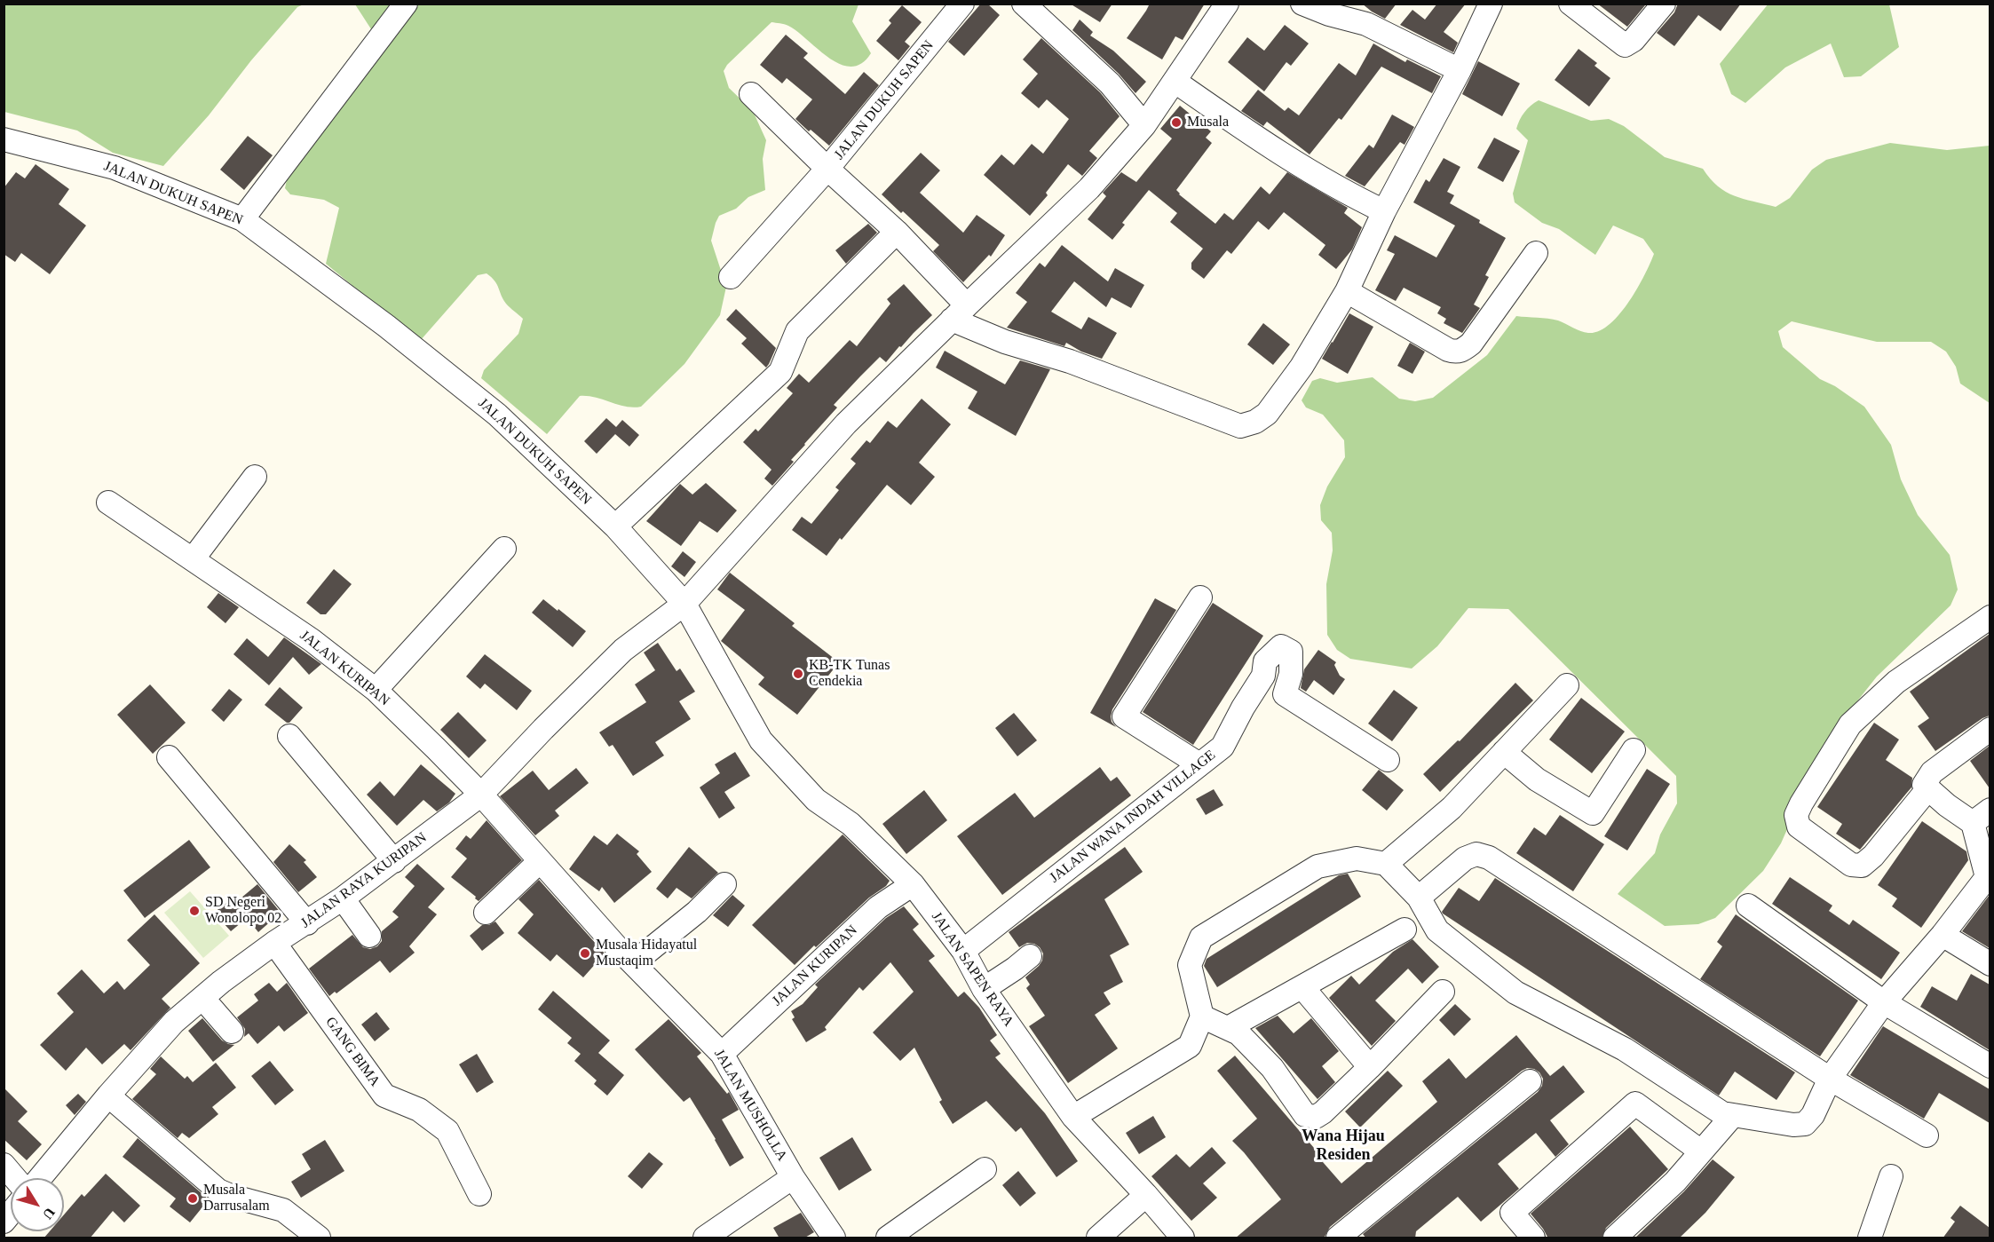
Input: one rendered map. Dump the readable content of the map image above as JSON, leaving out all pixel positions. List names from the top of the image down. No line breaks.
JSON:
{"streets":{"street":["JALAN DUKUH SAPEN","JALAN KURIPAN","JALAN WANA INDAH VILLAGE","JALAN RAYA KURIPAN","JALAN SAPEN RAYA","GANG BIMA","JALAN MUSHOLLA"]},"crossings":[["JALAN DUKUH SAPEN","JALAN RAYA KURIPAN"],["JALAN DUKUH SAPEN","JALAN SAPEN RAYA"],["JALAN KURIPAN","JALAN RAYA KURIPAN"],["JALAN KURIPAN","JALAN SAPEN RAYA"],["JALAN KURIPAN","JALAN MUSHOLLA"],["JALAN WANA INDAH VILLAGE","JALAN SAPEN RAYA"],["JALAN RAYA KURIPAN","JALAN SAPEN RAYA"],["JALAN RAYA KURIPAN","GANG BIMA"],["JALAN RAYA KURIPAN","JALAN MUSHOLLA"]],"districts":["Wana Hijau Residen"],"places":["Musala","KB-TK Tunas Cendekia","SD Negeri Wonolopo 02","Musala Hidayatul Mustaqim","Musala Darrusalam"],"north":"bottom right"}
